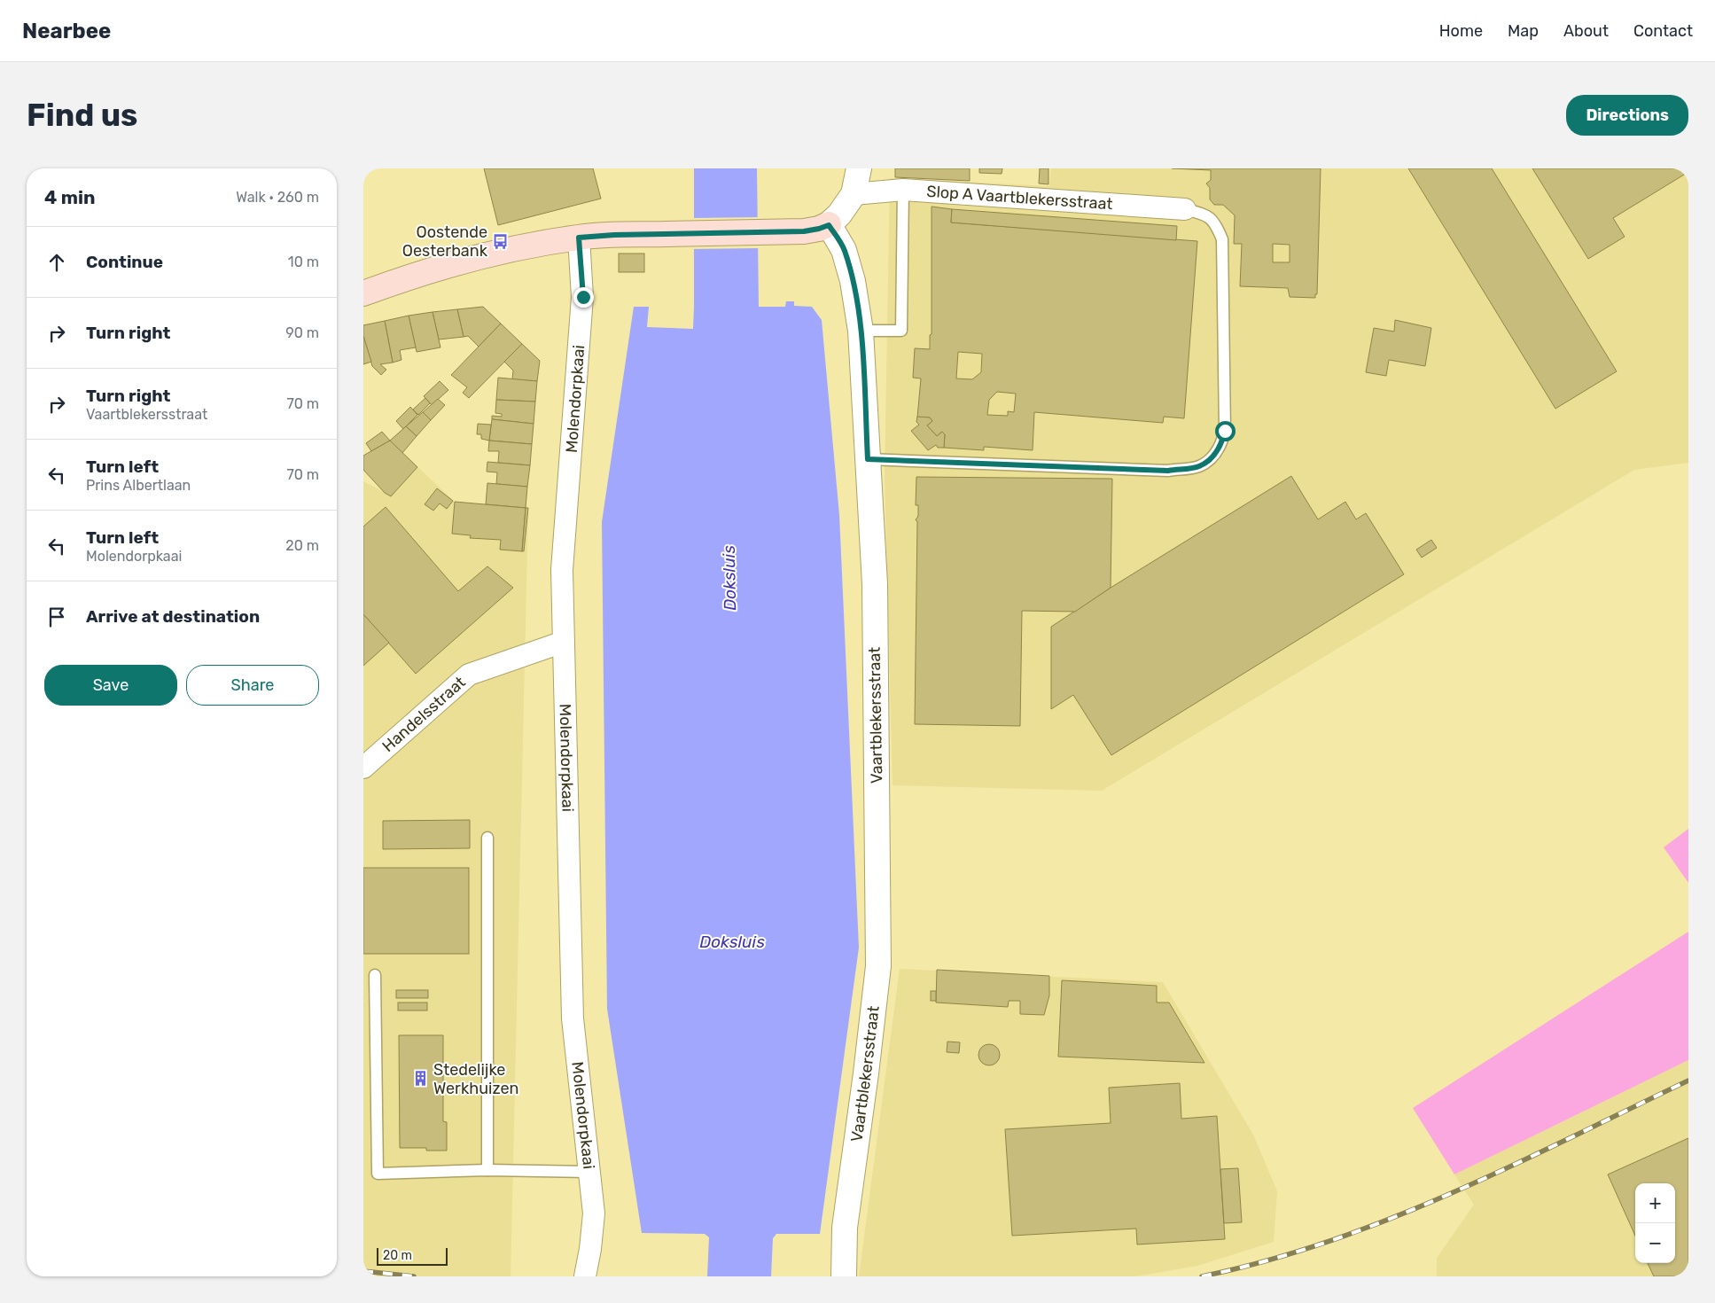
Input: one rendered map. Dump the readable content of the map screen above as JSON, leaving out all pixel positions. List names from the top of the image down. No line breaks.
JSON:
{"streets":{"street":["Slop A Vaartblekersstraat","Molendorpkaai","Handelsstraat","Vaartblekersstraat"]},"crossings":[["Molendorpkaai","Handelsstraat"]],"water":["Doksluis"],"places":{"bus stop":["Oostende Oesterbank"],"building":["Stedelijke Werkhuizen"]},"scale_bar":"20 m","page":{"header":"Nearbee","nav":["Home","Map","About","Contact"],"buttons":["Directions",["Save","Share"]],"title":"Find us","heading":["4 min","Walk · 260 m"],"list":[["Continue","10 m"],["Turn right","90 m"],["Turn right","Vaartblekersstraat","70 m"],["Turn left","Prins Albertlaan","70 m"],["Turn left","Molendorpkaai","20 m"],"Arrive at destination"],"map_buttons":["+","−"],"scale":"20 m"}}
